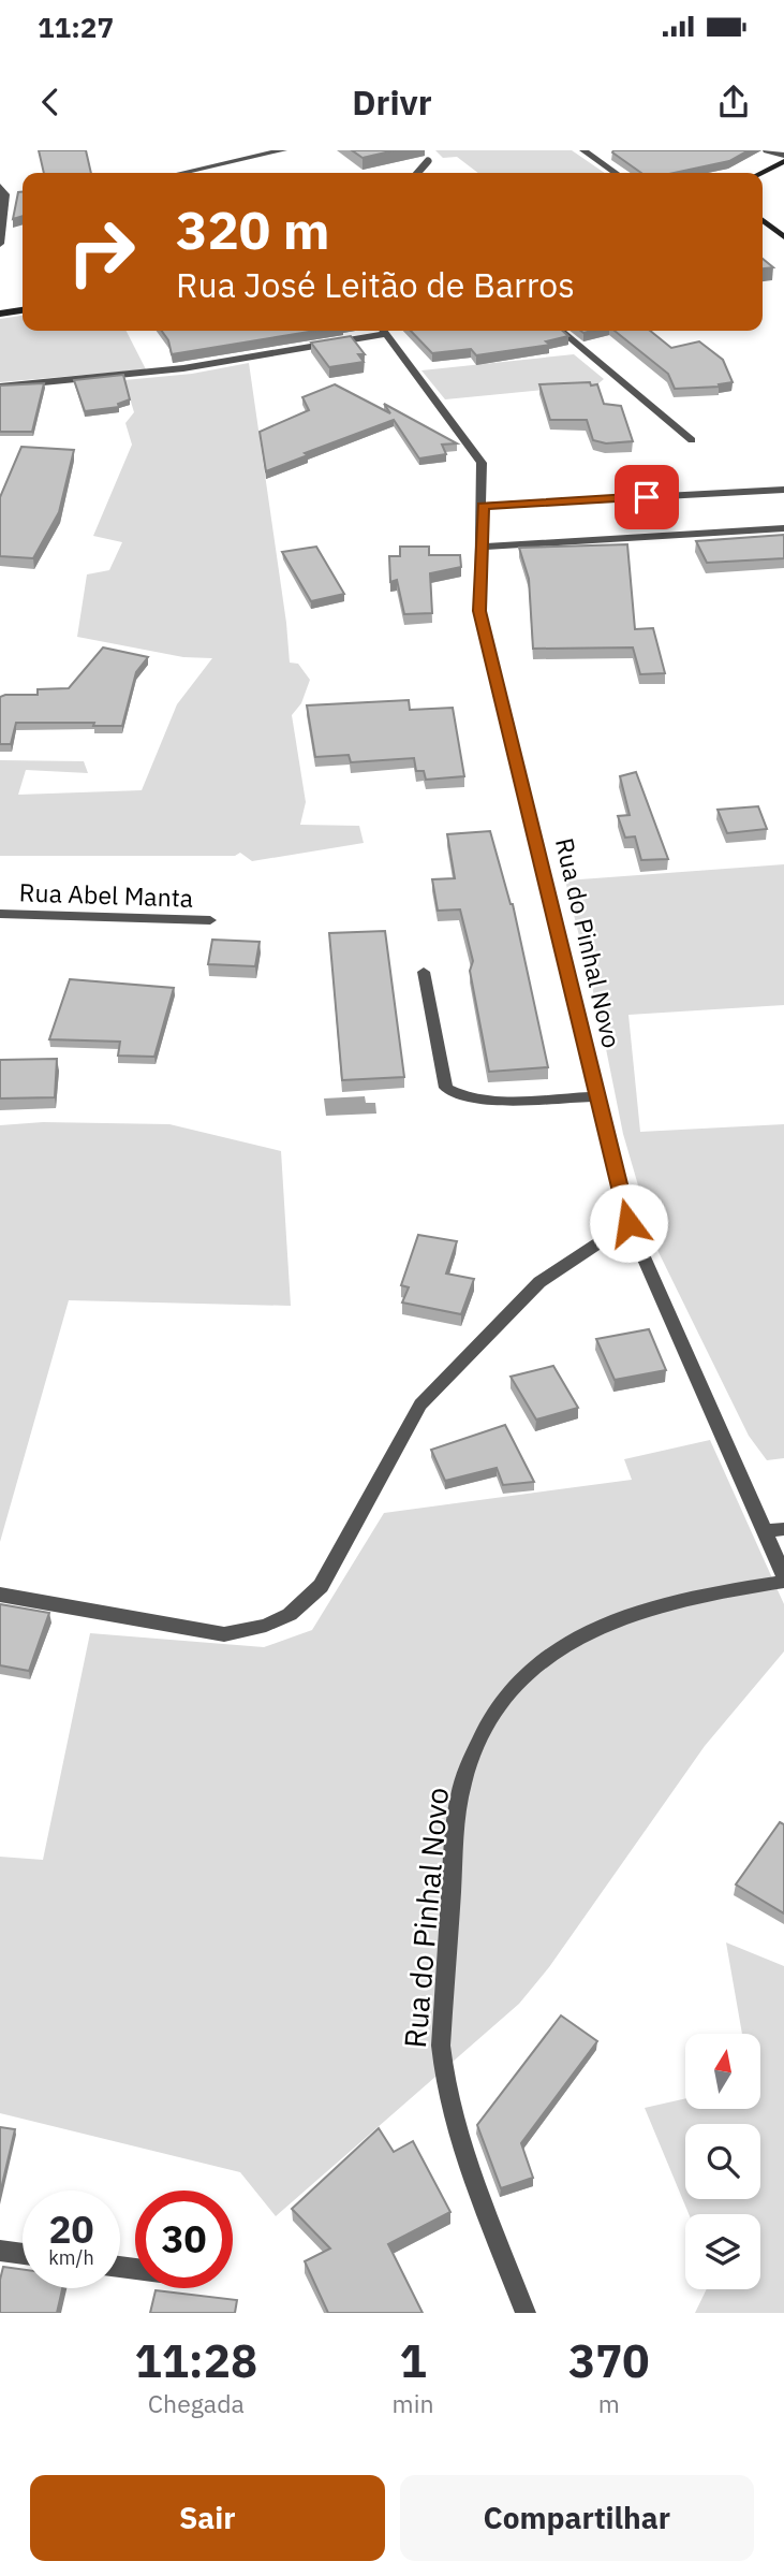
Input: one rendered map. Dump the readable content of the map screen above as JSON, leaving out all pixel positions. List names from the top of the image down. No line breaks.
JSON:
{"streets":{"street":["Rua Abel Manta","Rua do Pinhal Novo"]},"north":"top","page":{"status":"11:27","header":"Drivr","turn":["320 m","Rua José Leitão de Barros"],"speed":"20 km/h","limit":"30","eta":["11:28","Chegada","1","min","370","m"],"buttons":["Sair","Compartilhar"]}}
